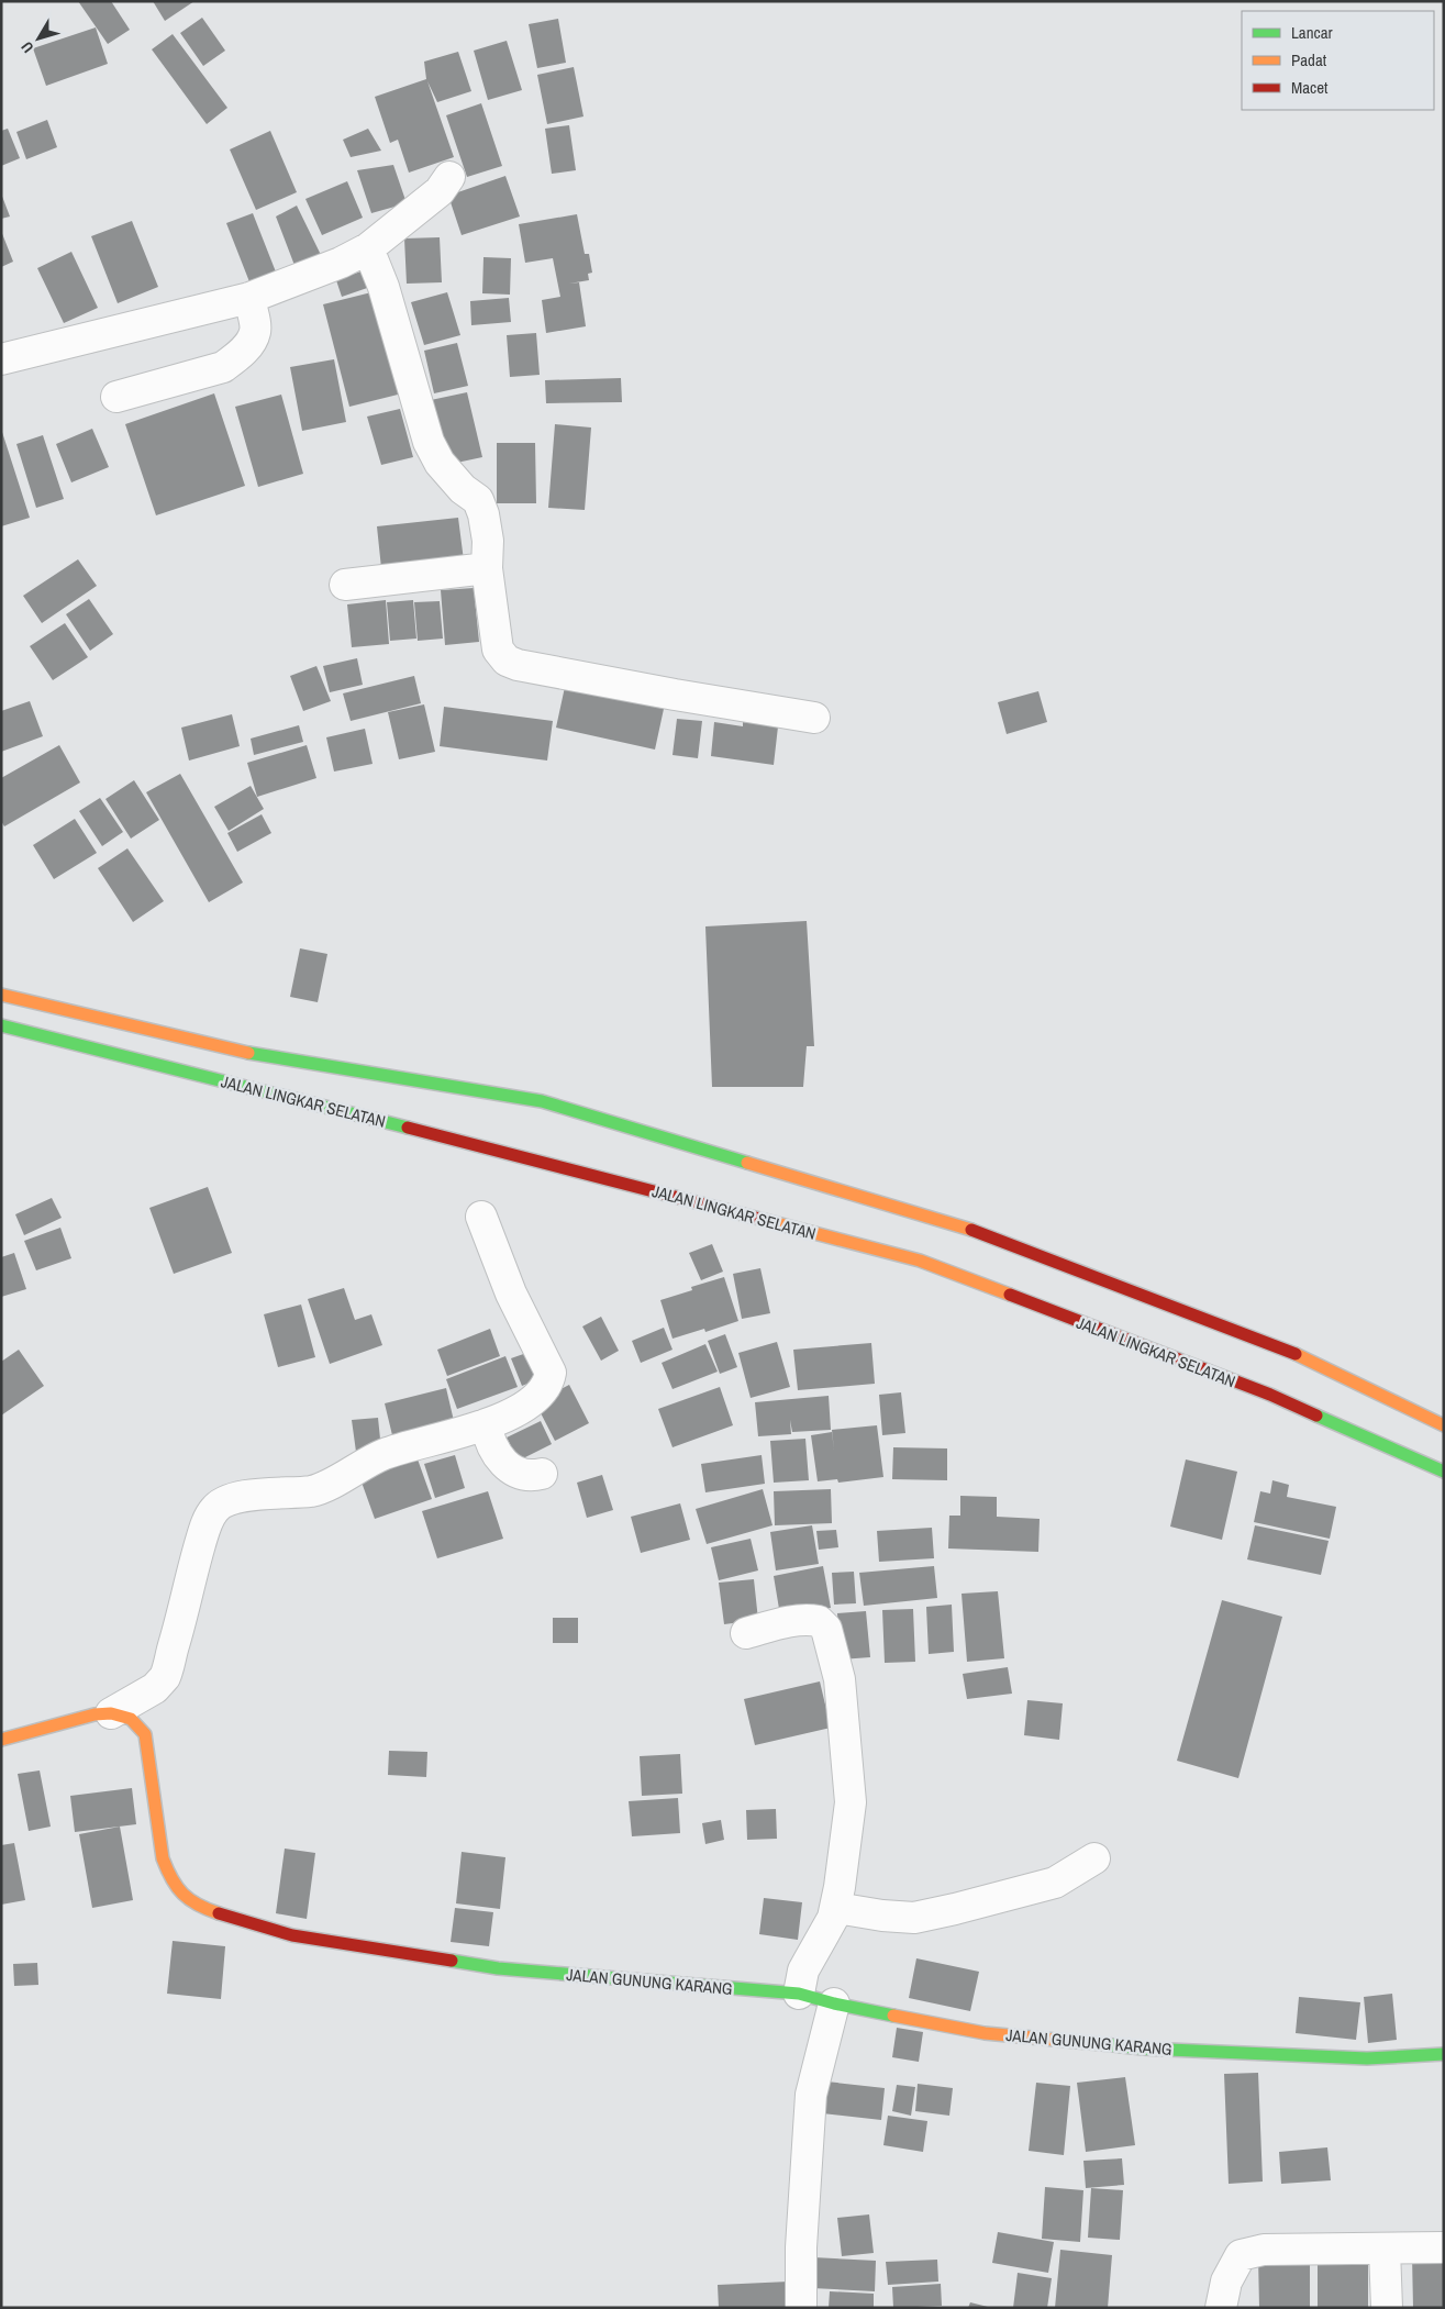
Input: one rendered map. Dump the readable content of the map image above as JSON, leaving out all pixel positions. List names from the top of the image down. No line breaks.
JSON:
{"streets":{"main road":["JALAN LINGKAR SELATAN","JALAN GUNUNG KARANG"]},"legend":["Lancar","Padat","Macet"],"north":"bottom left"}
